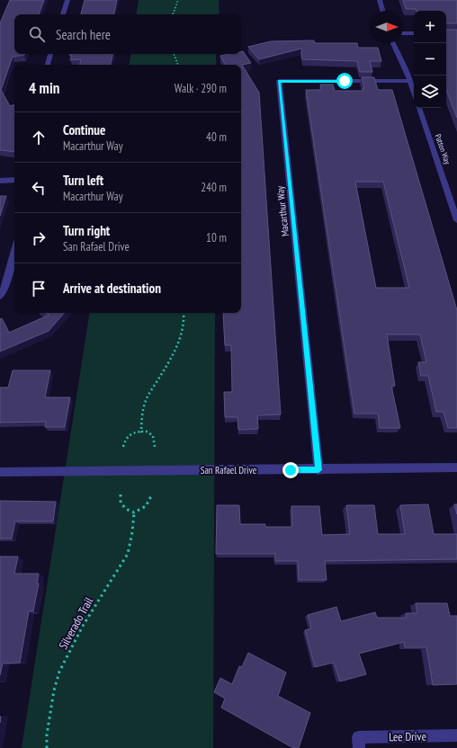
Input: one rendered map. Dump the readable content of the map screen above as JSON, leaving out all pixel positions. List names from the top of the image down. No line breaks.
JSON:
{"streets":{"street":["Patton Way","Macarthur Way","San Rafael Drive","Lee Drive"],"path":["Silverado Trail"]},"crossings":[["Macarthur Way","San Rafael Drive"]],"north":"right","page":{"map_buttons":["+","−"],"search":"Search here","heading":["4 min","Walk · 290 m"],"list":[["Continue","Macarthur Way","40 m"],["Turn left","Macarthur Way","240 m"],["Turn right","San Rafael Drive","10 m"],"Arrive at destination"]}}
